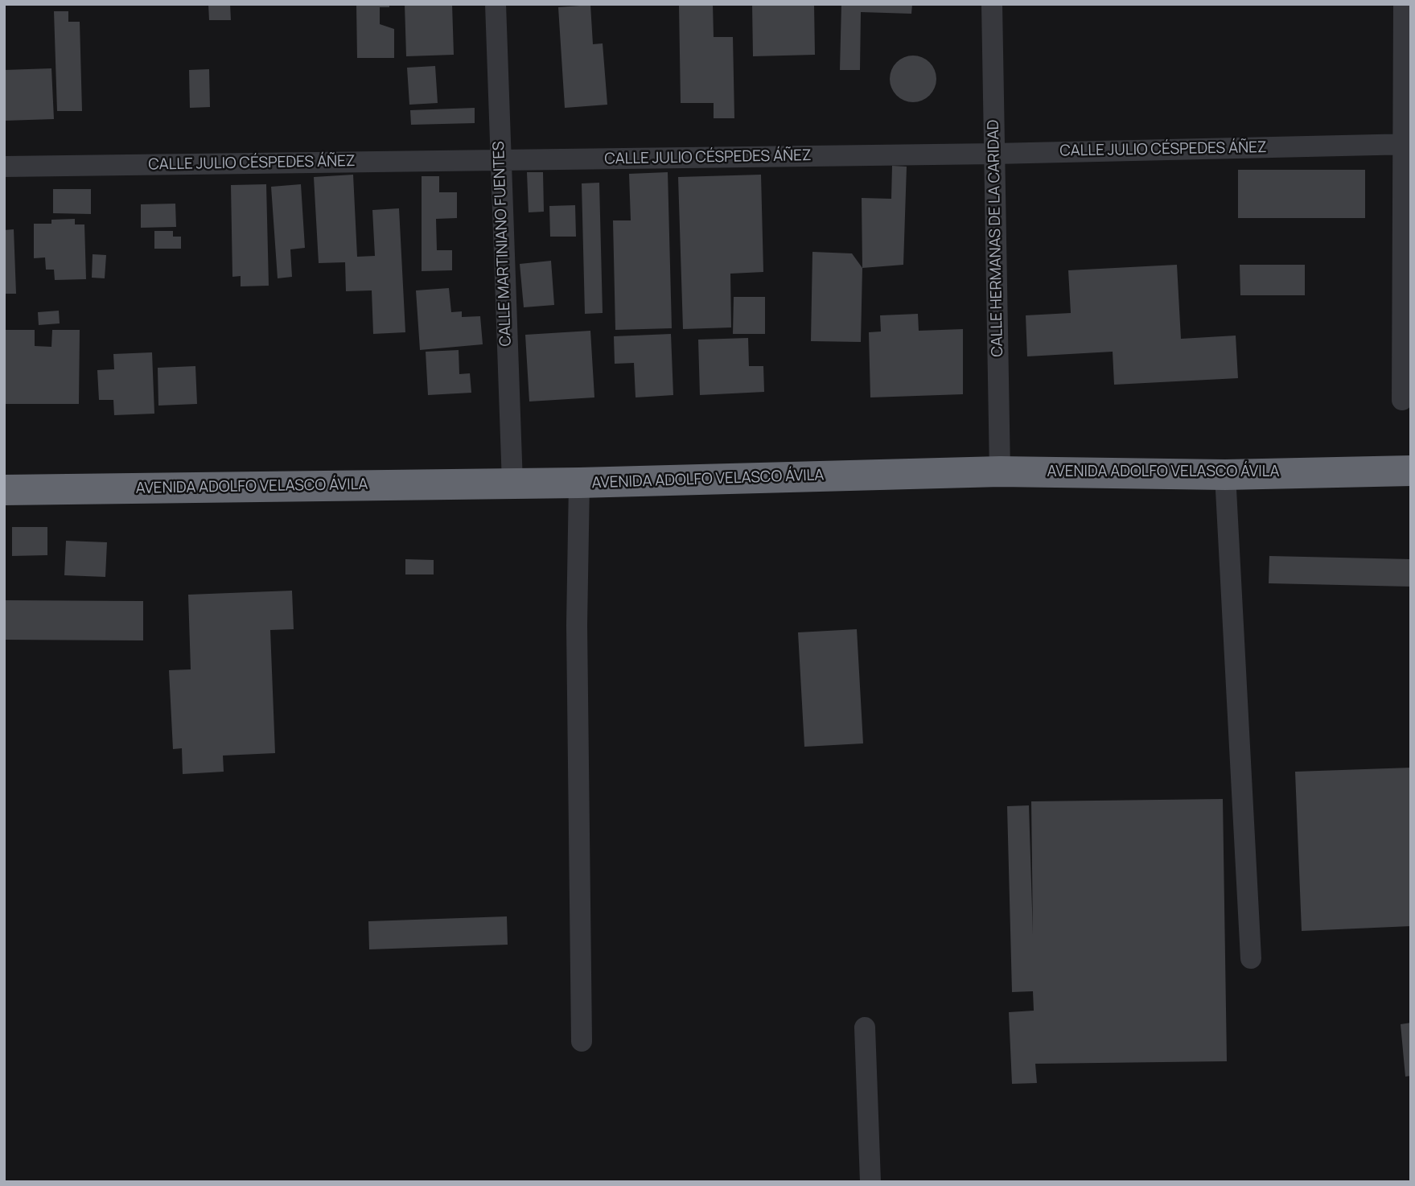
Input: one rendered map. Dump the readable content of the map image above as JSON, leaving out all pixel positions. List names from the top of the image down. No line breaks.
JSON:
{"streets":{"highway":["AVENIDA ADOLFO VELASCO ÁVILA"],"street":["CALLE JULIO CÉSPEDES ÁÑEZ","CALLE HERMANAS DE LA CARIDAD","CALLE MARTINIANO FUENTES"]},"crossings":[["CALLE JULIO CÉSPEDES ÁÑEZ","CALLE HERMANAS DE LA CARIDAD"],["CALLE JULIO CÉSPEDES ÁÑEZ","CALLE MARTINIANO FUENTES"],["CALLE HERMANAS DE LA CARIDAD","AVENIDA ADOLFO VELASCO ÁVILA"],["CALLE MARTINIANO FUENTES","AVENIDA ADOLFO VELASCO ÁVILA"]]}
